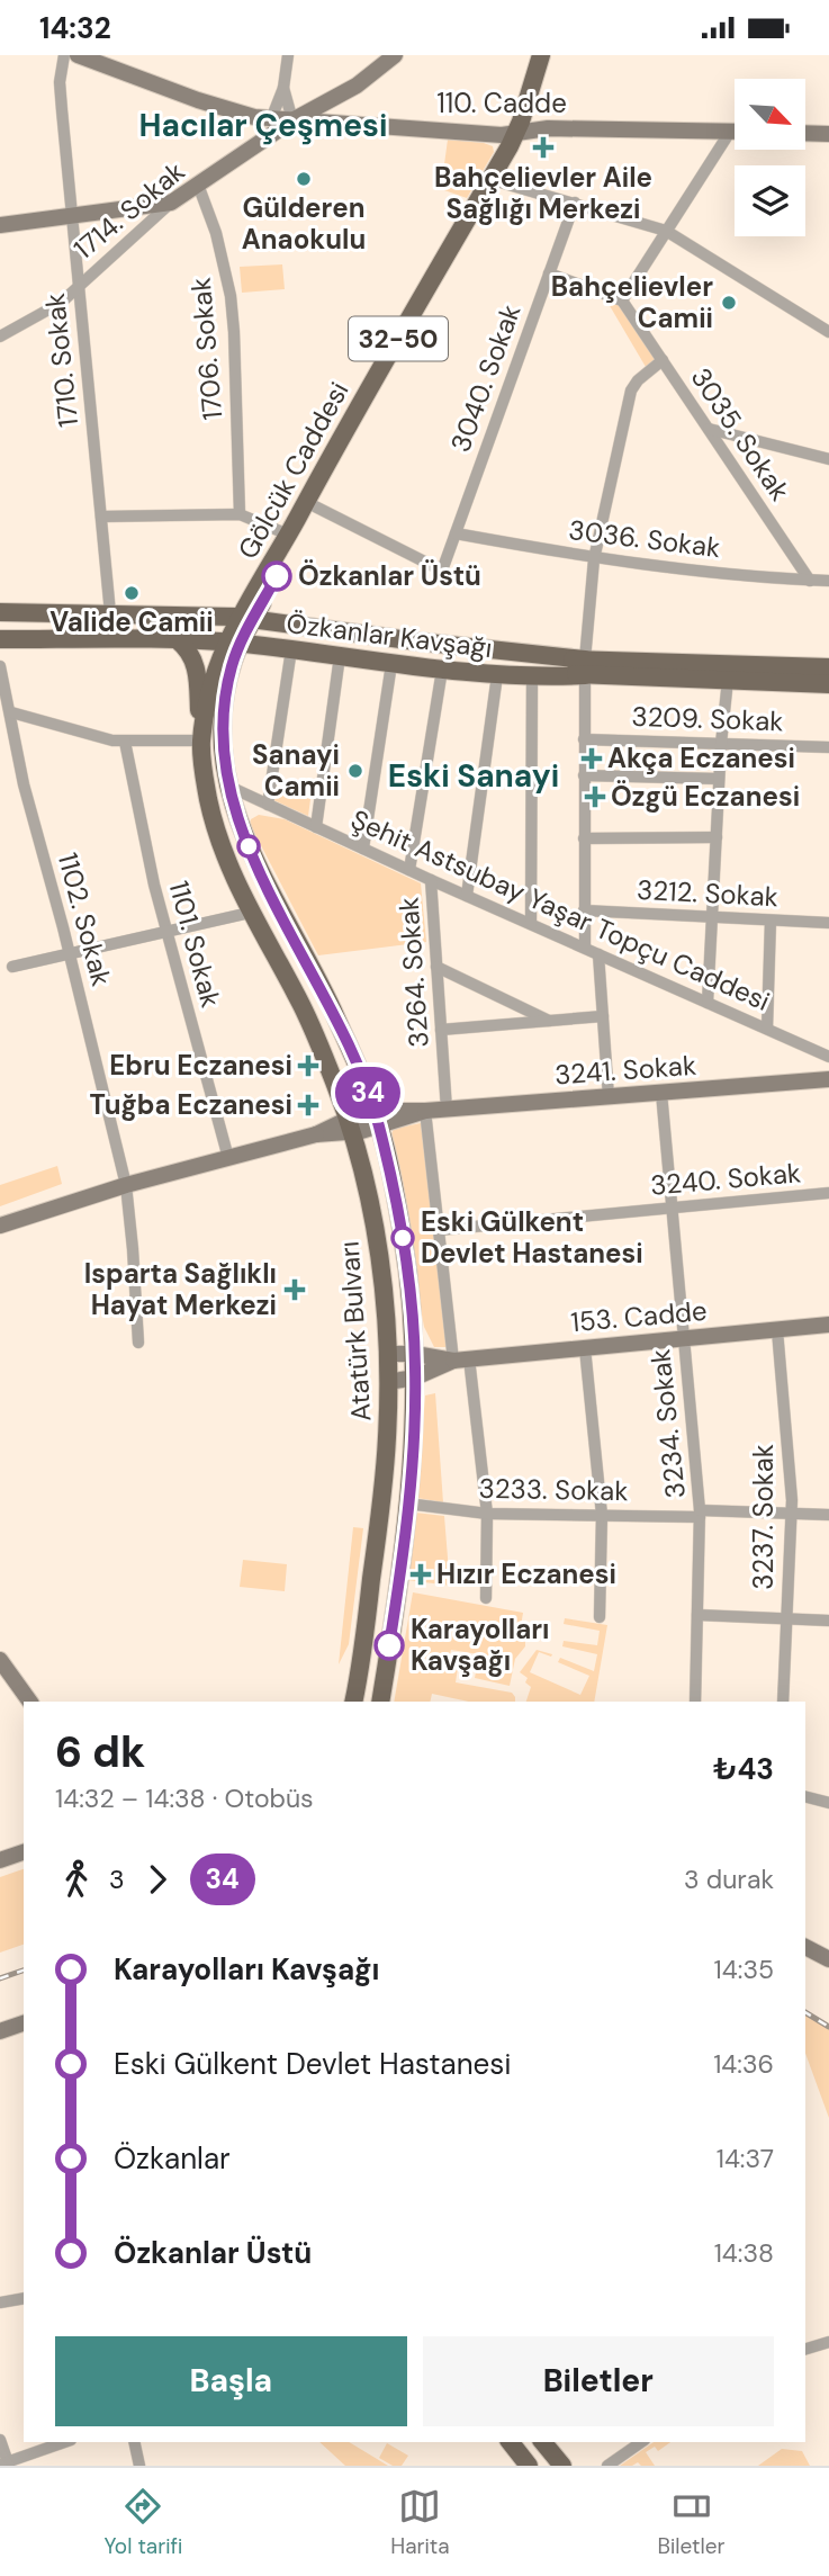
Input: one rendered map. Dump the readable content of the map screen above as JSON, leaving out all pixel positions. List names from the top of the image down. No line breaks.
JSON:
{"streets":{"main road":["32-50","Gölcük Caddesi","Özkanlar Kavşağı","Atatürk Bulvarı"],"street":["110. Cadde","1714. Sokak","1706. Sokak","1710. Sokak","3040. Sokak","3035. Sokak","3036. Sokak","3209. Sokak","3212. Sokak","Şehit Astsubay Yaşar Topçu Caddesi","1102. Sokak","1101. Sokak","3264. Sokak","3241. Sokak","3240. Sokak","153. Cadde","3234. Sokak","3233. Sokak","3237. Sokak"]},"crossings":[["110. Cadde","1714. Sokak"],["110. Cadde","Gölcük Caddesi"],["1714. Sokak","1706. Sokak"],["1714. Sokak","1710. Sokak"],["1710. Sokak","Özkanlar Kavşağı"],["3040. Sokak","Gölcük Caddesi"],["3040. Sokak","3036. Sokak"],["3035. Sokak","3036. Sokak"],["Gölcük Caddesi","Özkanlar Kavşağı"],["Gölcük Caddesi","Atatürk Bulvarı"],["Özkanlar Kavşağı","Atatürk Bulvarı"],["Şehit Astsubay Yaşar Topçu Caddesi","3264. Sokak"],["Şehit Astsubay Yaşar Topçu Caddesi","Atatürk Bulvarı"],["1102. Sokak","3241. Sokak"],["1101. Sokak","3241. Sokak"],["3264. Sokak","3241. Sokak"],["3241. Sokak","Atatürk Bulvarı"],["3241. Sokak","3234. Sokak"],["3240. Sokak","3234. Sokak"],["153. Cadde","3234. Sokak"],["153. Cadde","3237. Sokak"],["Atatürk Bulvarı","3233. Sokak"],["3234. Sokak","3233. Sokak"],["3233. Sokak","3237. Sokak"]],"districts":["Hacılar Çeşmesi","Eski Sanayi"],"places":{"health":["Bahçelievler Aile Sağlığı Merkezi","Akça Eczanesi","Özgü Eczanesi","Ebru Eczanesi","Tuğba Eczanesi","Isparta Sağlıklı Hayat Merkezi","Hızır Eczanesi"],"other":["Gülderen Anaokulu","Bahçelievler Camii","Özkanlar Üstü","Valide Camii","Sanayi Camii","Eski Gülkent Devlet Hastanesi","Karayolları Kavşağı"]},"lines":["bus line 34"],"north":"bottom right","page":{"status":"14:32","on_map":"34","heading":["6 dk","14:32 – 14:38 · Otobüs","₺43"],"legs":["3","34","3 durak"],"list":[{"name":"Karayolları Kavşağı","value":"14:35"},{"name":"Eski Gülkent Devlet Hastanesi","value":"14:36"},{"name":"Özkanlar","value":"14:37"},{"name":"Özkanlar Üstü","value":"14:38"}],"buttons":["Başla","Biletler"],"tabs":["Yol tarifi","Harita","Biletler"]}}
